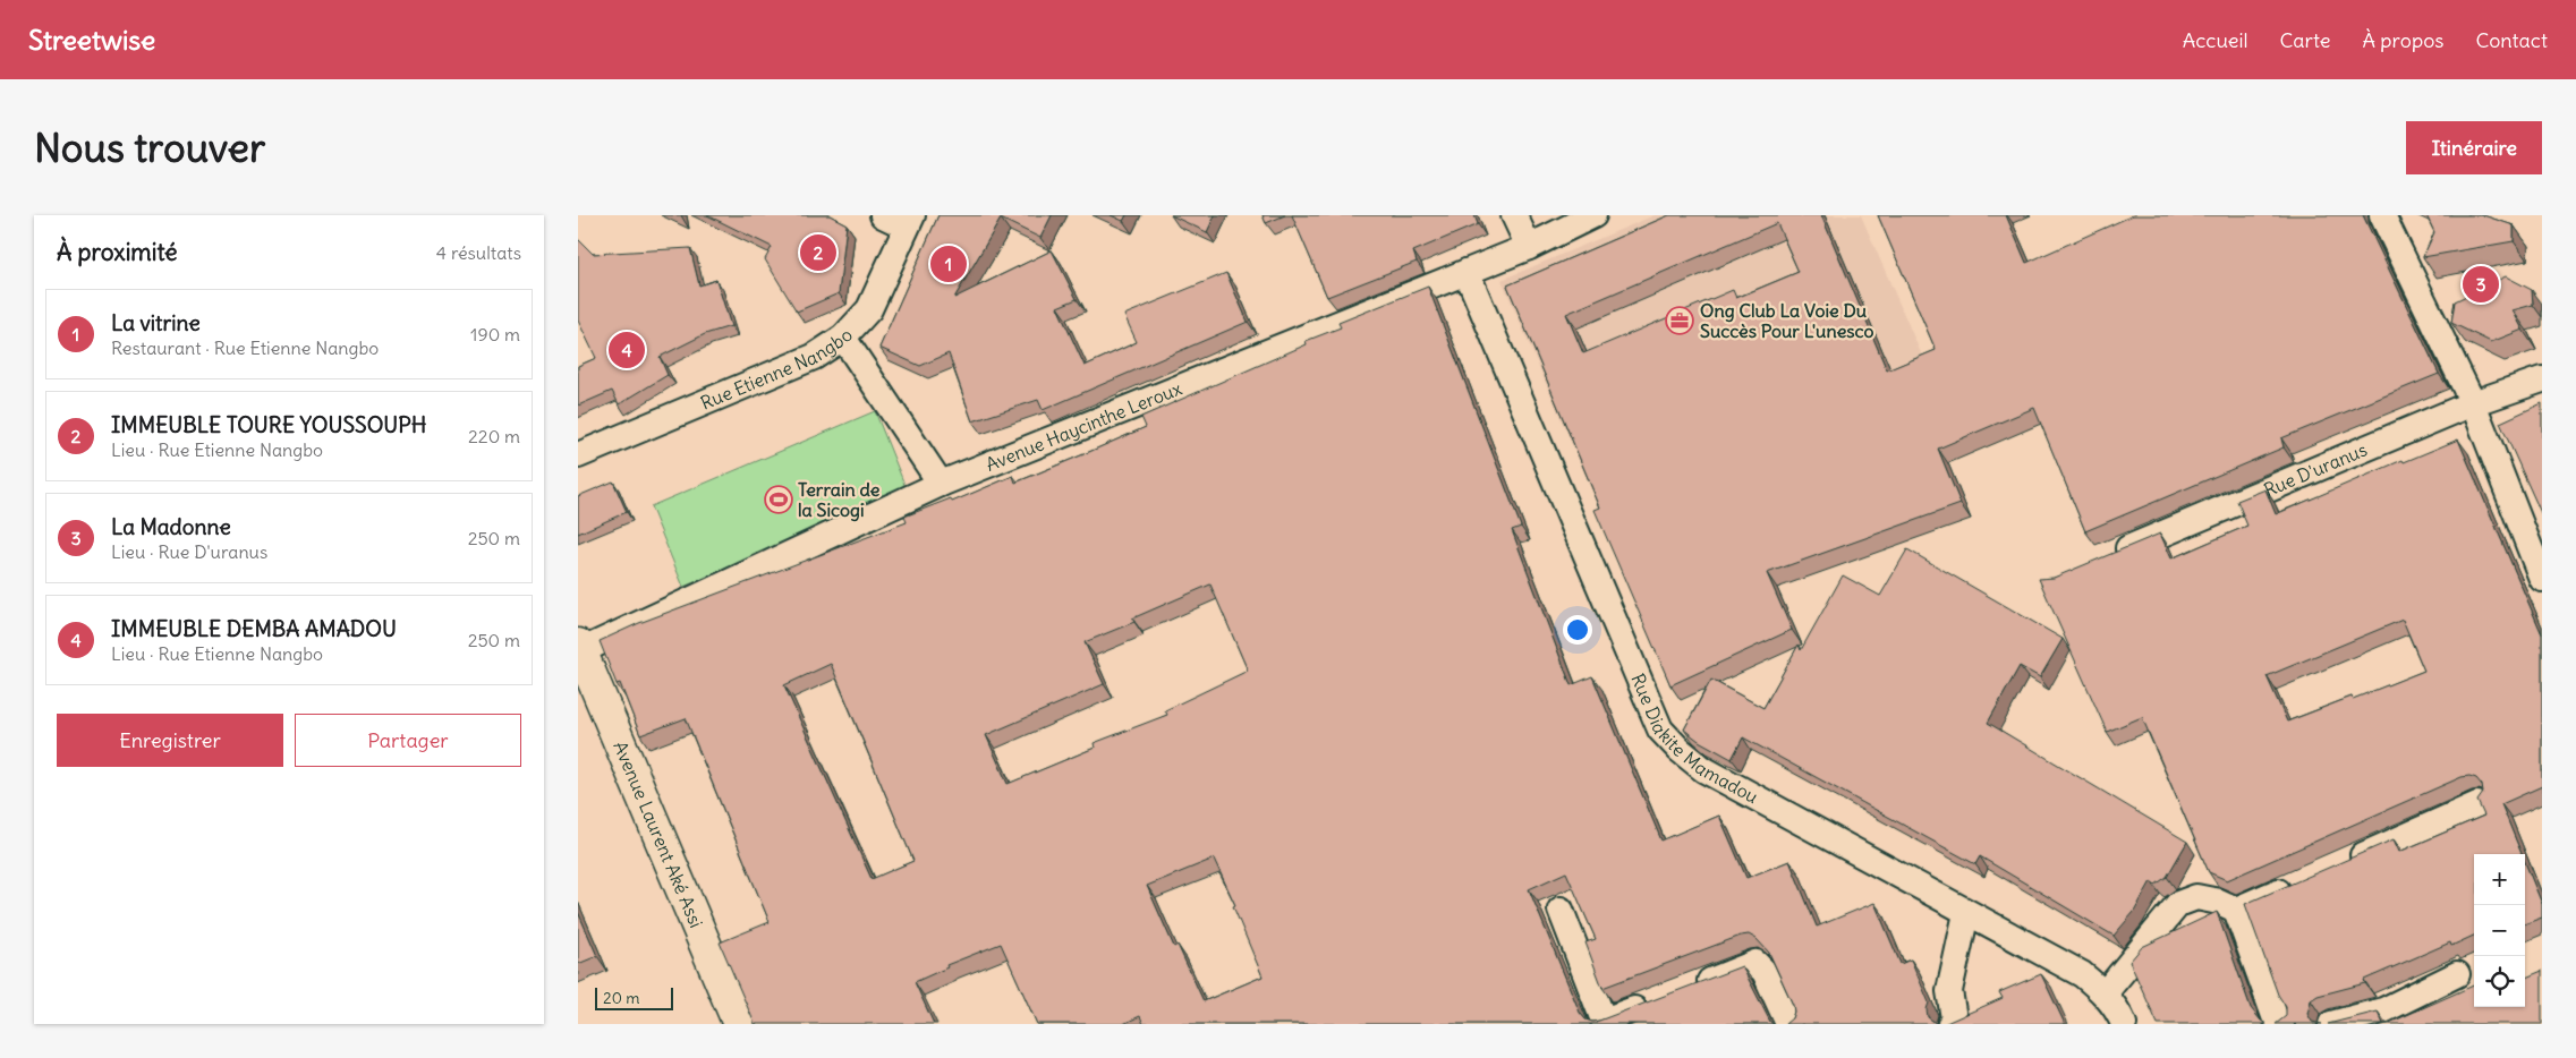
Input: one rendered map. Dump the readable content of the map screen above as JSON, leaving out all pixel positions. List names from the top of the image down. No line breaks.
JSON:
{"streets":{"street":["Rue Etienne Nangbo","Avenue Haycinthe Leroux","Rue D'uranus","Rue Diakite Mamadou","Avenue Laurent Aké Assi"]},"crossings":[["Avenue Haycinthe Leroux","Rue Diakite Mamadou"],["Avenue Haycinthe Leroux","Avenue Laurent Aké Assi"]],"places":{"office":["Ong Club La Voie Du Succès Pour L'unesco"],"sports":["Terrain de la Sicogi"]},"scale_bar":"20 m","page":{"header":"Streetwise","nav":["Accueil","Carte","À propos","Contact"],"buttons":["Itinéraire",["Enregistrer","Partager"]],"title":"Nous trouver","heading":["À proximité","4 résultats"],"pins":["2","1","3","4"],"list":[{"mark":"1","name":"La vitrine","note":"Restaurant · Rue Etienne Nangbo","value":"190 m"},{"mark":"2","name":"IMMEUBLE TOURE YOUSSOUPH","note":"Lieu · Rue Etienne Nangbo","value":"220 m"},{"mark":"3","name":"La Madonne","note":"Lieu · Rue D'uranus","value":"250 m"},{"mark":"4","name":"IMMEUBLE DEMBA AMADOU","note":"Lieu · Rue Etienne Nangbo","value":"250 m"}],"map_buttons":["+","−"],"scale":"20 m"}}
